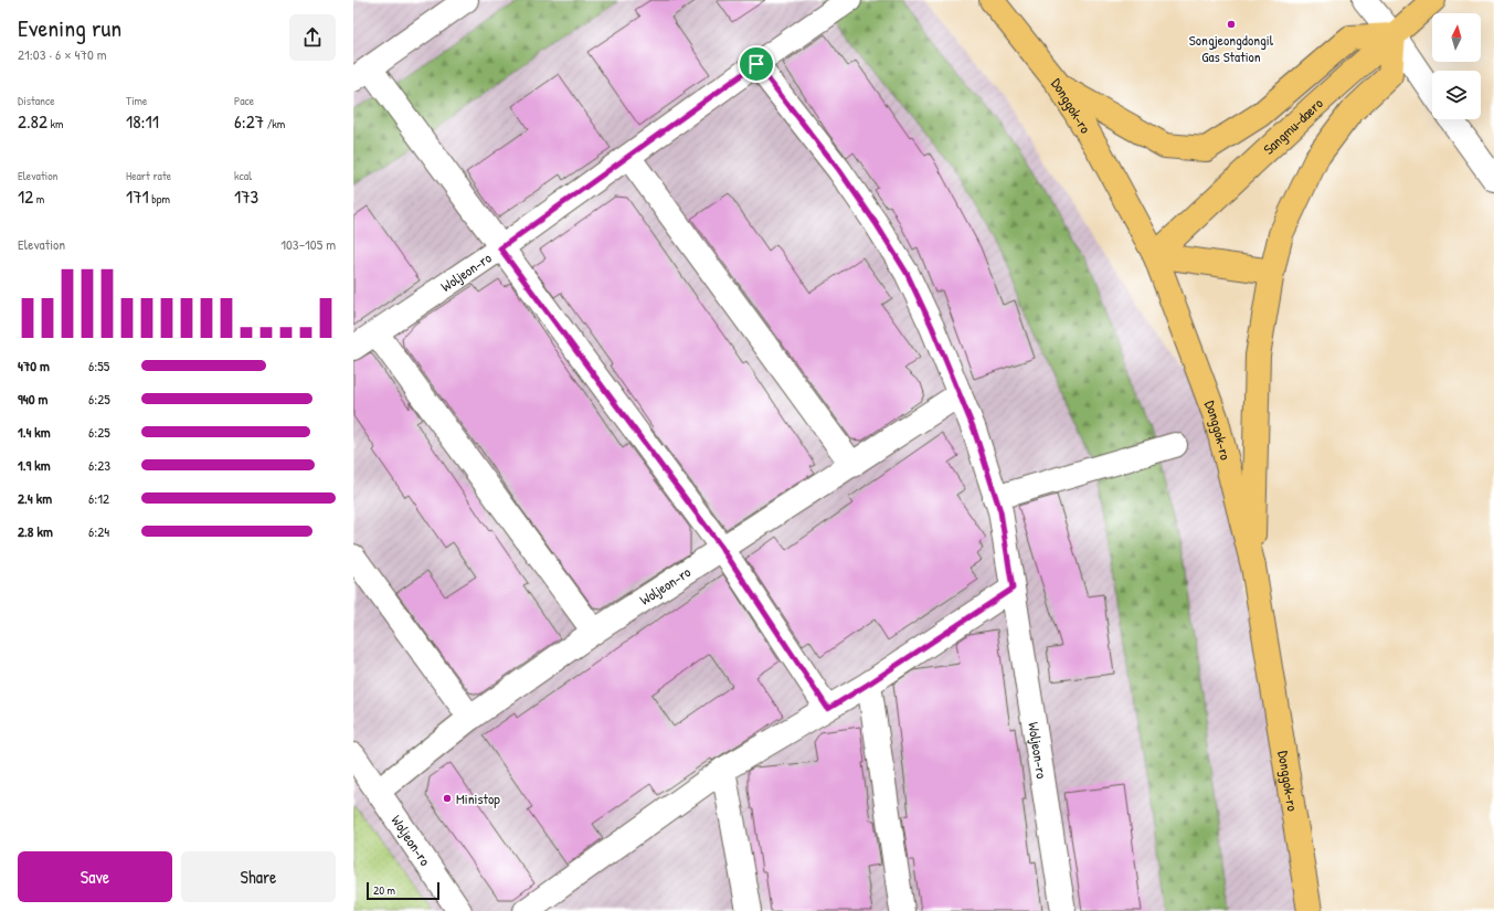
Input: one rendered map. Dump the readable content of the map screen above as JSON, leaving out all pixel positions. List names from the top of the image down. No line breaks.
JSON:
{"streets":{"main road":["Donggok-ro","Sangmu-daero"],"street":["Woljeon-ro"]},"crossings":[["Donggok-ro","Sangmu-daero"]],"places":["Songjeongdongil Gas Station","Ministop"],"scale_bar":"20 m","north":"top","page":{"heading":["Evening run","21:03 · 6 × 470 m"],"stats":[["Distance","2.82 km"],["Time","18:11"],["Pace","6:27 /km"],["Elevation","12 m"],["Heart rate","171 bpm"],["kcal","173"]],"chart":["Elevation","103–105 m"],"list":[{"name":"470 m","note":"6:55"},{"name":"940 m","note":"6:25"},{"name":"1.4 km","note":"6:25"},{"name":"1.9 km","note":"6:23"},{"name":"2.4 km","note":"6:12"},{"name":"2.8 km","note":"6:24"}],"buttons":["Save","Share"],"scale":"20 m"}}
